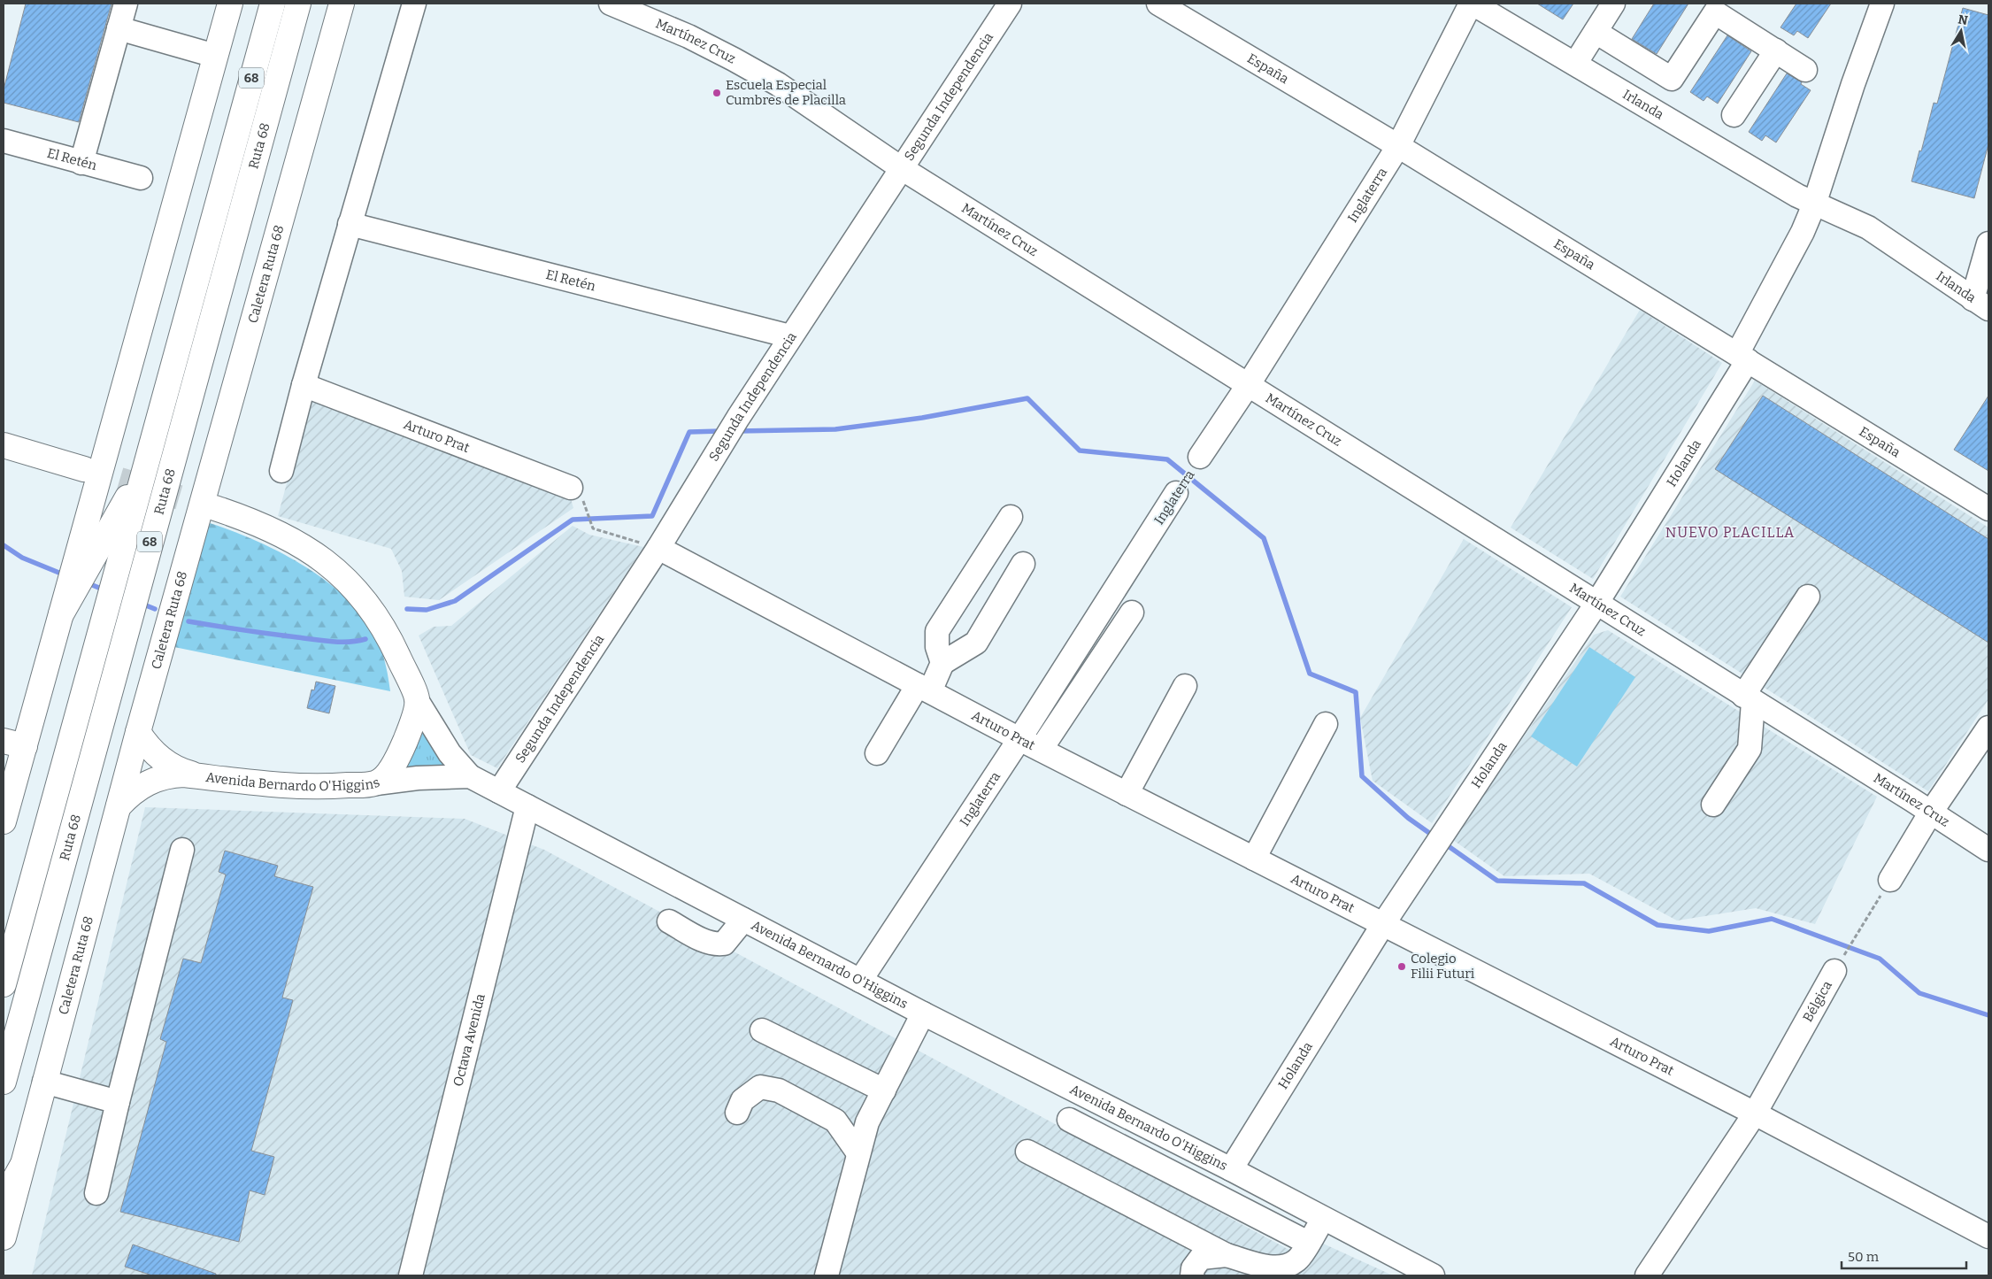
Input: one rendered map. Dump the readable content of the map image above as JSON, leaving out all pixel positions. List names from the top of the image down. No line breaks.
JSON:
{"streets":{"main road":["68","Ruta 68","Caletera Ruta 68","Avenida Bernardo O'Higgins"],"street":["Martínez Cruz","España","Segunda Independencia","Irlanda","El Retén","Inglaterra","Arturo Prat","Holanda","Bélgica","Octava Avenida"]},"crossings":[["Martínez Cruz","Segunda Independencia"],["Martínez Cruz","Inglaterra"],["Martínez Cruz","Holanda"],["España","Inglaterra"],["España","Holanda"],["Segunda Independencia","El Retén"],["Segunda Independencia","Arturo Prat"],["Segunda Independencia","Avenida Bernardo O'Higgins"],["Irlanda","Inglaterra"],["Irlanda","Holanda"],["Inglaterra","Arturo Prat"],["Inglaterra","Avenida Bernardo O'Higgins"],["Caletera Ruta 68","Avenida Bernardo O'Higgins"],["Arturo Prat","Holanda"],["Arturo Prat","Bélgica"],["Holanda","Avenida Bernardo O'Higgins"],["Avenida Bernardo O'Higgins","Octava Avenida"]],"districts":["NUEVO PLACILLA"],"places":["Escuela Especial Cumbres de Placilla","Colegio Filii Futuri"],"scale_bar":"50 m","north":"top"}
